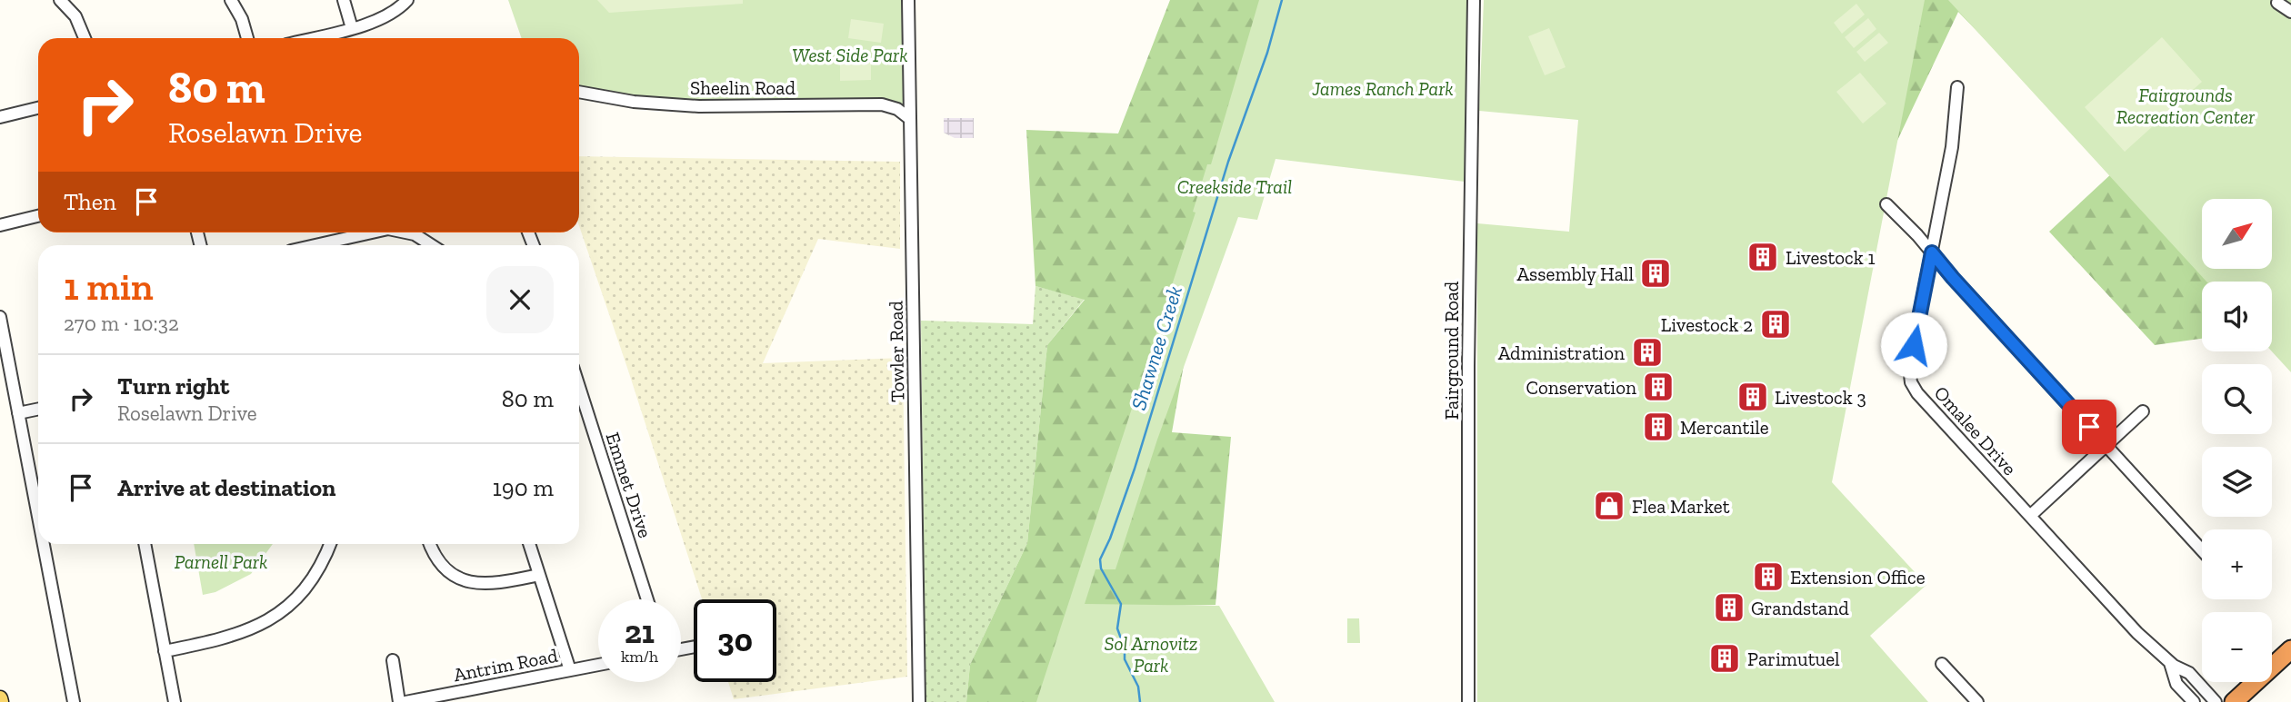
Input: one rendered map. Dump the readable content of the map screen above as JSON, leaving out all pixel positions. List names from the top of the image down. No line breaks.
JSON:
{"streets":{"street":["Sheelin Road","Fairground Road","Towler Road","Omalee Drive","Emmet Drive","Antrim Road"]},"crossings":[["Sheelin Road","Towler Road"]],"water":["Shawnee Creek"],"parks":["West Side Park","James Ranch Park","Fairgrounds Recreation Center","Creekside Trail","Parnell Park","Sol Arnovitz Park"],"places":{"building":["Livestock 1","Assembly Hall","Livestock 2","Administration","Conservation","Livestock 3","Mercantile","Extension Office","Grandstand","Parimutuel"],"shop":["Flea Market"]},"north":"top right","page":{"turn":["80 m","Roselawn Drive"],"then":"Then","map_buttons":["+","−"],"heading":["1 min","270 m · 10:32"],"list":[{"name":"Turn right","note":"Roselawn Drive","value":"80 m"},{"name":"Arrive at destination","value":"190 m"}],"speed":"21 km/h","limit":"30"}}
